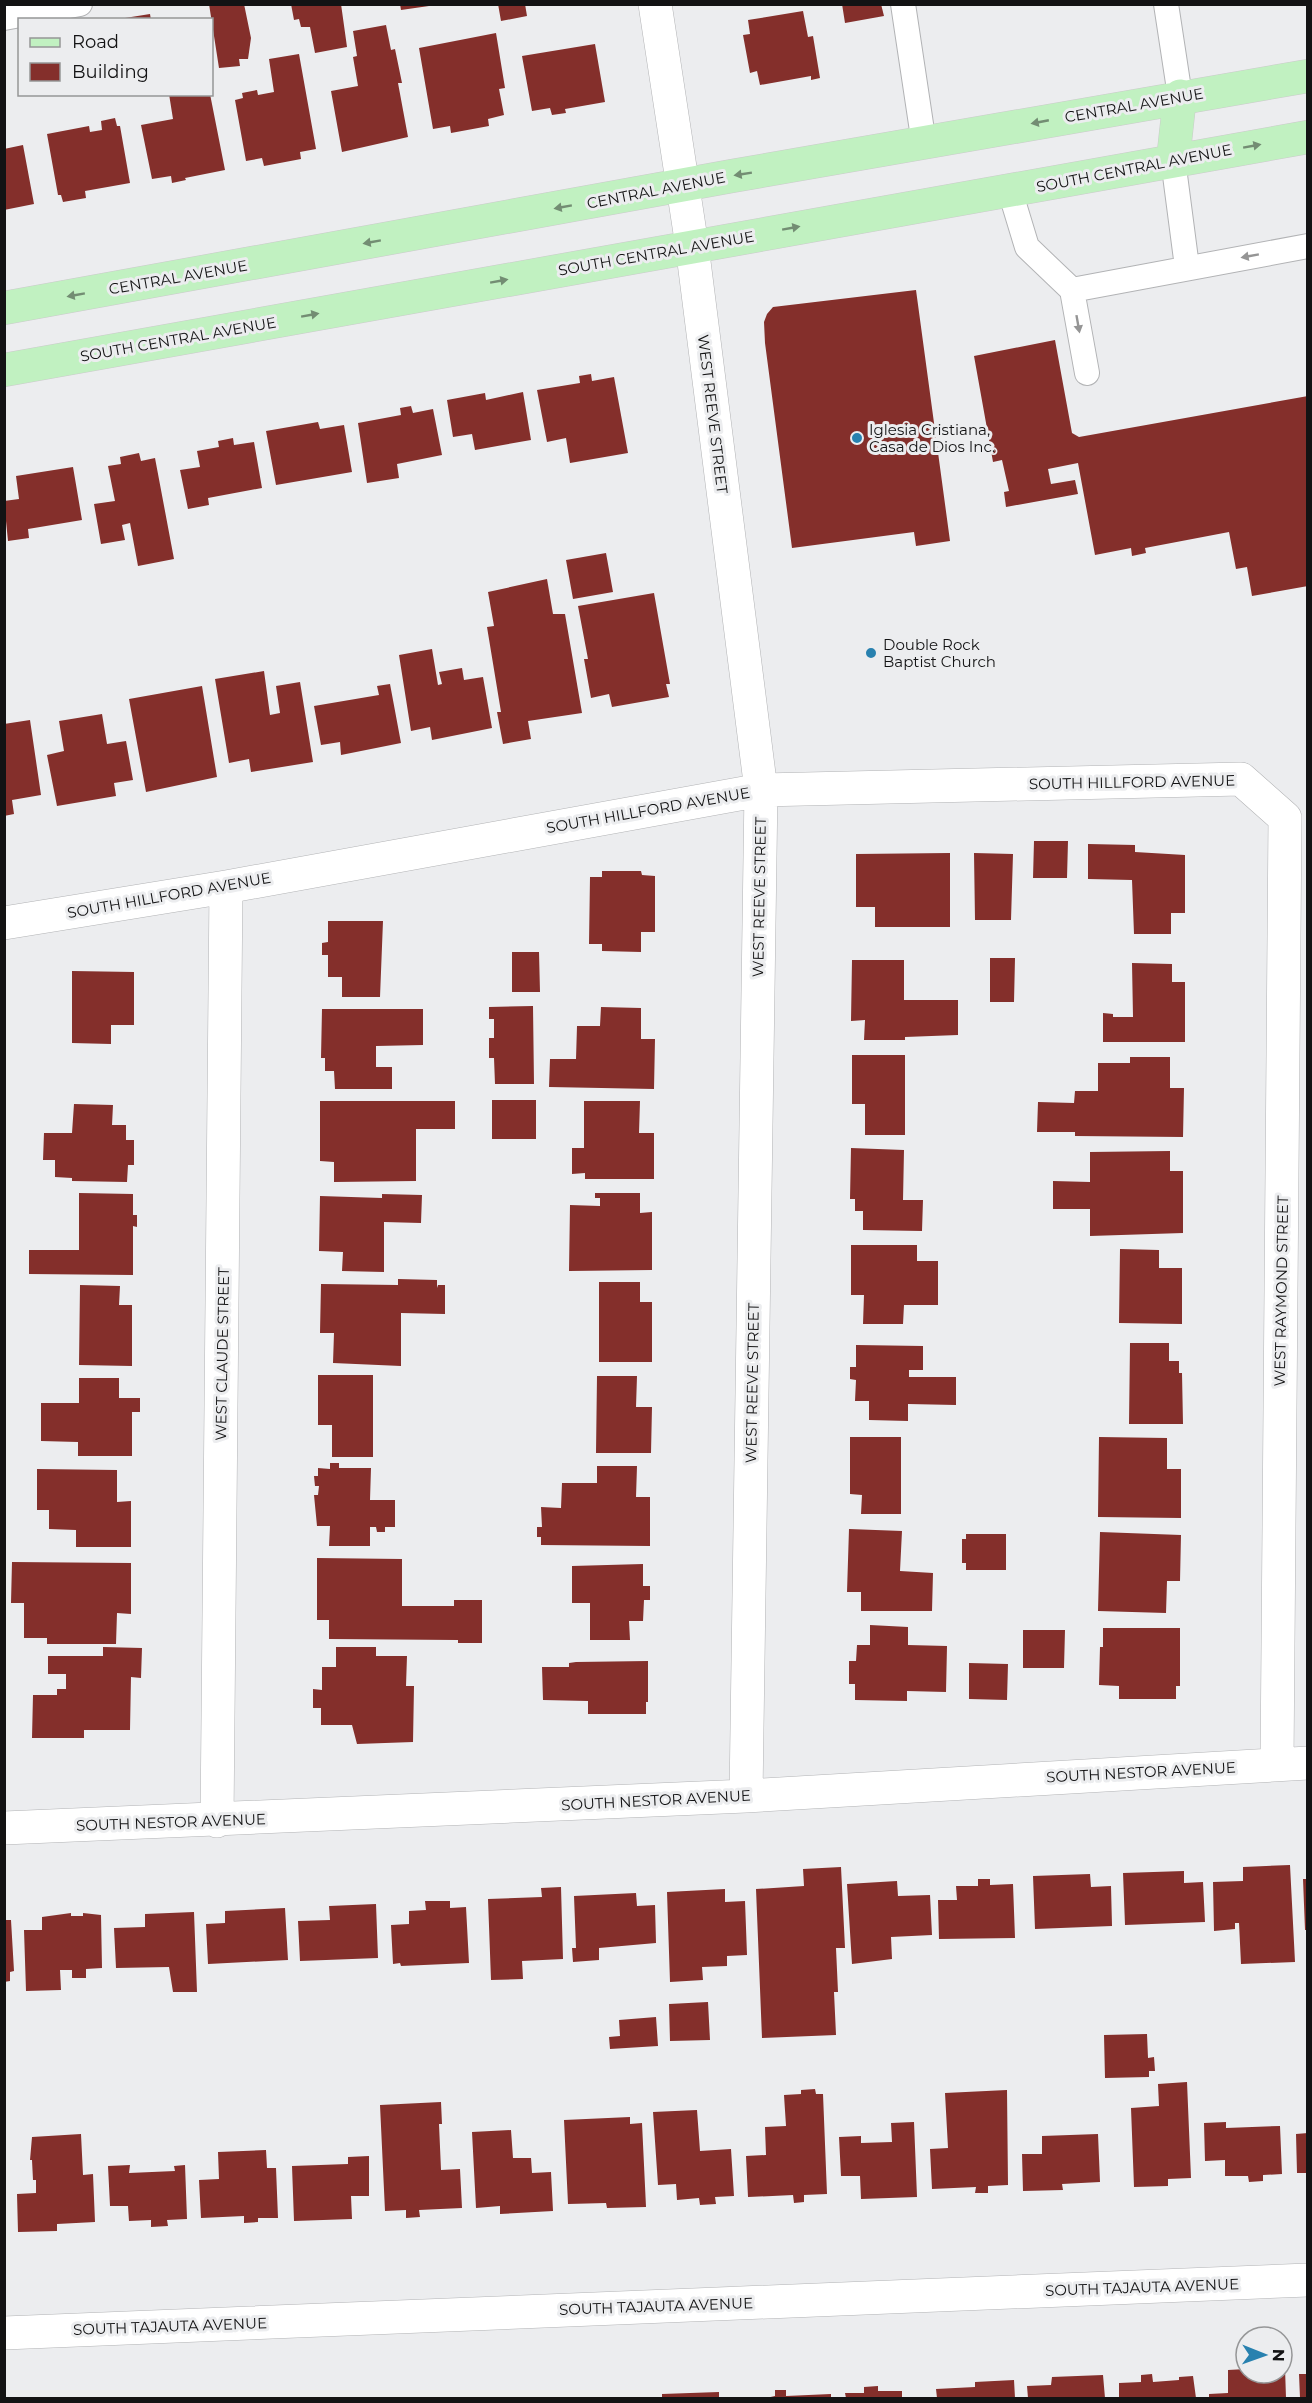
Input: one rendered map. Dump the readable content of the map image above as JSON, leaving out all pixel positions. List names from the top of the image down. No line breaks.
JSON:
{"streets":{"main road":["CENTRAL AVENUE","SOUTH CENTRAL AVENUE"],"street":["WEST REEVE STREET","SOUTH HILLFORD AVENUE","WEST RAYMOND STREET","WEST CLAUDE STREET","SOUTH NESTOR AVENUE","SOUTH TAJAUTA AVENUE"]},"crossings":[["CENTRAL AVENUE","WEST REEVE STREET"],["SOUTH CENTRAL AVENUE","WEST REEVE STREET"],["WEST REEVE STREET","SOUTH HILLFORD AVENUE"],["WEST REEVE STREET","SOUTH NESTOR AVENUE"],["SOUTH HILLFORD AVENUE","WEST RAYMOND STREET"],["SOUTH HILLFORD AVENUE","WEST CLAUDE STREET"],["WEST RAYMOND STREET","SOUTH NESTOR AVENUE"],["WEST CLAUDE STREET","SOUTH NESTOR AVENUE"]],"one_way":["CENTRAL AVENUE","SOUTH CENTRAL AVENUE"],"places":["Iglesia Cristiana, Casa de Dios Inc.","Double Rock Baptist Church"],"legend":["Road","Building"],"north":"right"}
